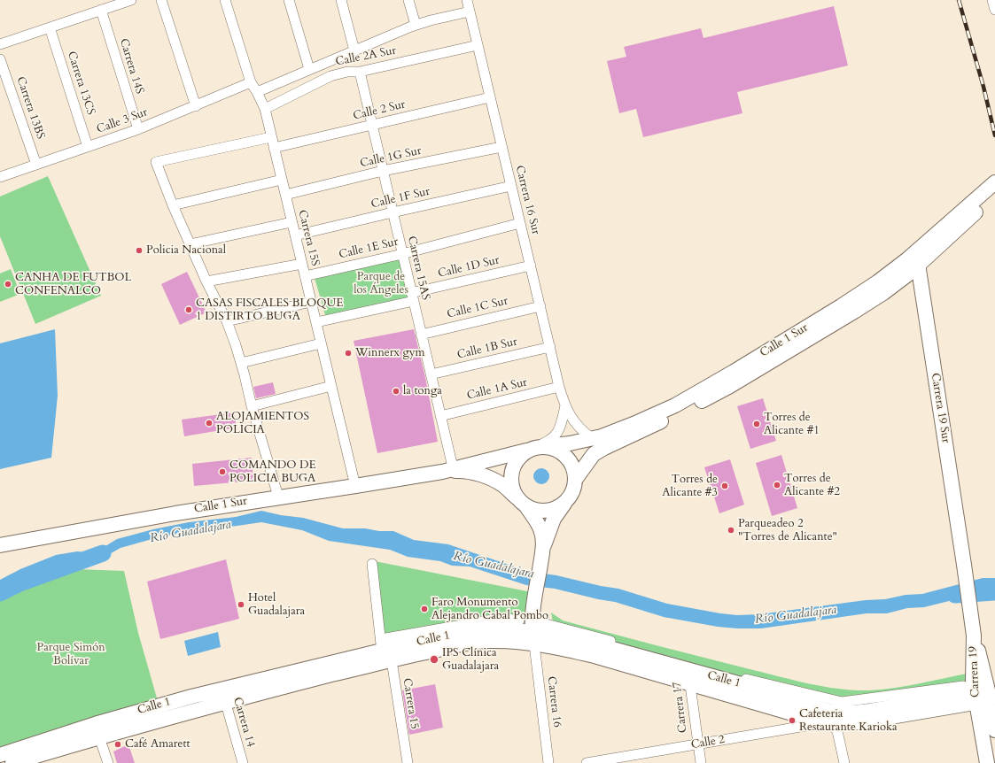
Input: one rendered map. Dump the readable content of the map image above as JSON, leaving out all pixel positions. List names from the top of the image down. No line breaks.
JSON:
{"streets":{"main road":["Calle 1 Sur","Carrera 19 Sur","Calle 1","Carrera 19","Calle 2"],"street":["Calle 2A Sur","Carrera 14S","Carrera 13CS","Carrera 13BS","Calle 2 Sur","Calle 3 Sur","Calle 1G Sur","Calle 1F Sur","Carrera 16 Sur","Carrera 15S","Calle 1E Sur","Calle 1D Sur","Carrera 15AS","Calle 1C Sur","Calle 1B Sur","Calle 1A Sur","Carrera 16","Carrera 15","Carrera 17","Carrera 14"]},"crossings":[["Calle 2A Sur","Carrera 16 Sur"],["Calle 2A Sur","Carrera 15S"],["Calle 2A Sur","Carrera 15AS"],["Carrera 14S","Calle 3 Sur"],["Carrera 13CS","Calle 3 Sur"],["Carrera 13BS","Calle 3 Sur"],["Calle 2 Sur","Carrera 16 Sur"],["Calle 2 Sur","Carrera 15S"],["Calle 2 Sur","Carrera 15AS"],["Calle 3 Sur","Carrera 15S"],["Calle 1G Sur","Carrera 16 Sur"],["Calle 1G Sur","Carrera 15S"],["Calle 1G Sur","Carrera 15AS"],["Calle 1F Sur","Carrera 16 Sur"],["Calle 1F Sur","Carrera 15S"],["Calle 1F Sur","Carrera 15AS"],["Carrera 16 Sur","Calle 1E Sur"],["Carrera 16 Sur","Calle 1D Sur"],["Carrera 16 Sur","Calle 1C Sur"],["Carrera 16 Sur","Calle 1 Sur"],["Carrera 16 Sur","Calle 1B Sur"],["Carrera 16 Sur","Calle 1A Sur"],["Carrera 15S","Calle 1E Sur"],["Carrera 15S","Calle 1 Sur"],["Calle 1E Sur","Carrera 15AS"],["Calle 1D Sur","Carrera 15AS"],["Carrera 15AS","Calle 1C Sur"],["Carrera 15AS","Calle 1 Sur"],["Carrera 15AS","Calle 1B Sur"],["Carrera 15AS","Calle 1A Sur"],["Calle 1 Sur","Carrera 19 Sur"],["Carrera 19 Sur","Carrera 19"],["Calle 1","Carrera 16"],["Calle 1","Carrera 15"],["Calle 1","Carrera 17"],["Calle 1","Carrera 14"],["Calle 1","Calle 2"],["Carrera 19","Calle 2"],["Carrera 17","Calle 2"]],"water":["Río Guadalajara"],"parks":["Parque de los Ángeles","Parque Simón Bolívar"],"places":["Policia Nacional","CANHA DE FUTBOL CONFENALCO","CASAS FISCALES BLOQUE 1 DISTIRTO BUGA","Winnerx gym","la tonga","ALOJAMIENTOS POLICIA","Torres de Alicante #1","COMANDO DE POLICIA BUGA","Torres de Alicante #2","Torres de Alicante #3","Parqueadeo 2 \"Torres de Alicante\"","Hotel Guadalajara","Faro Monumento Alejandro Cabal Pombo","IPS Clínica Guadalajara","Cafeteria Restaurante Karioka","Café Amarett"]}
